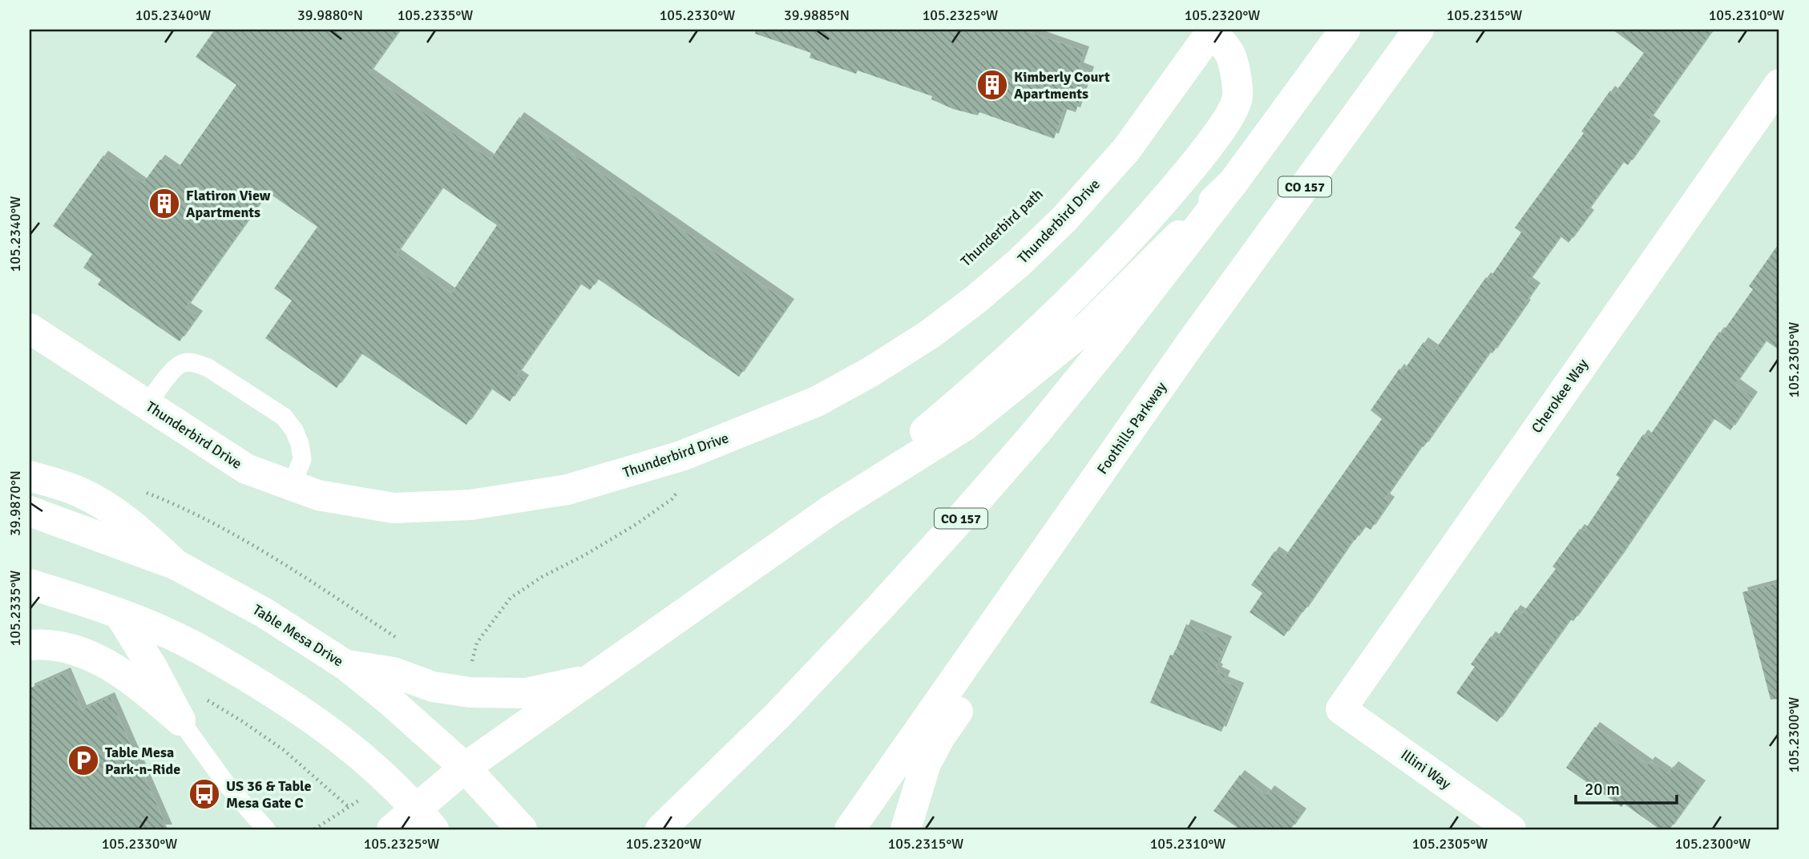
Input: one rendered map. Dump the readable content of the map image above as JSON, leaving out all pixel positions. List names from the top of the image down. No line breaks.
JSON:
{"streets":{"main road":["CO 157","Thunderbird Drive","Cherokee Way","Foothills Parkway","Table Mesa Drive","Illini Way"]},"crossings":[["Cherokee Way","Illini Way"]],"places":{"building":["Kimberly Court Apartments","Flatiron View Apartments"],"parking":["Table Mesa Park-n-Ride"],"bus stop":["US 36 & Table Mesa Gate C"]},"scale_bar":"20 m","coordinates":["105.2340°W","39.9880°N","105.2335°W","105.2330°W","39.9885°N","105.2325°W","105.2320°W","105.2315°W","105.2310°W","105.2305°W","39.9870°N","105.2300°W"]}
